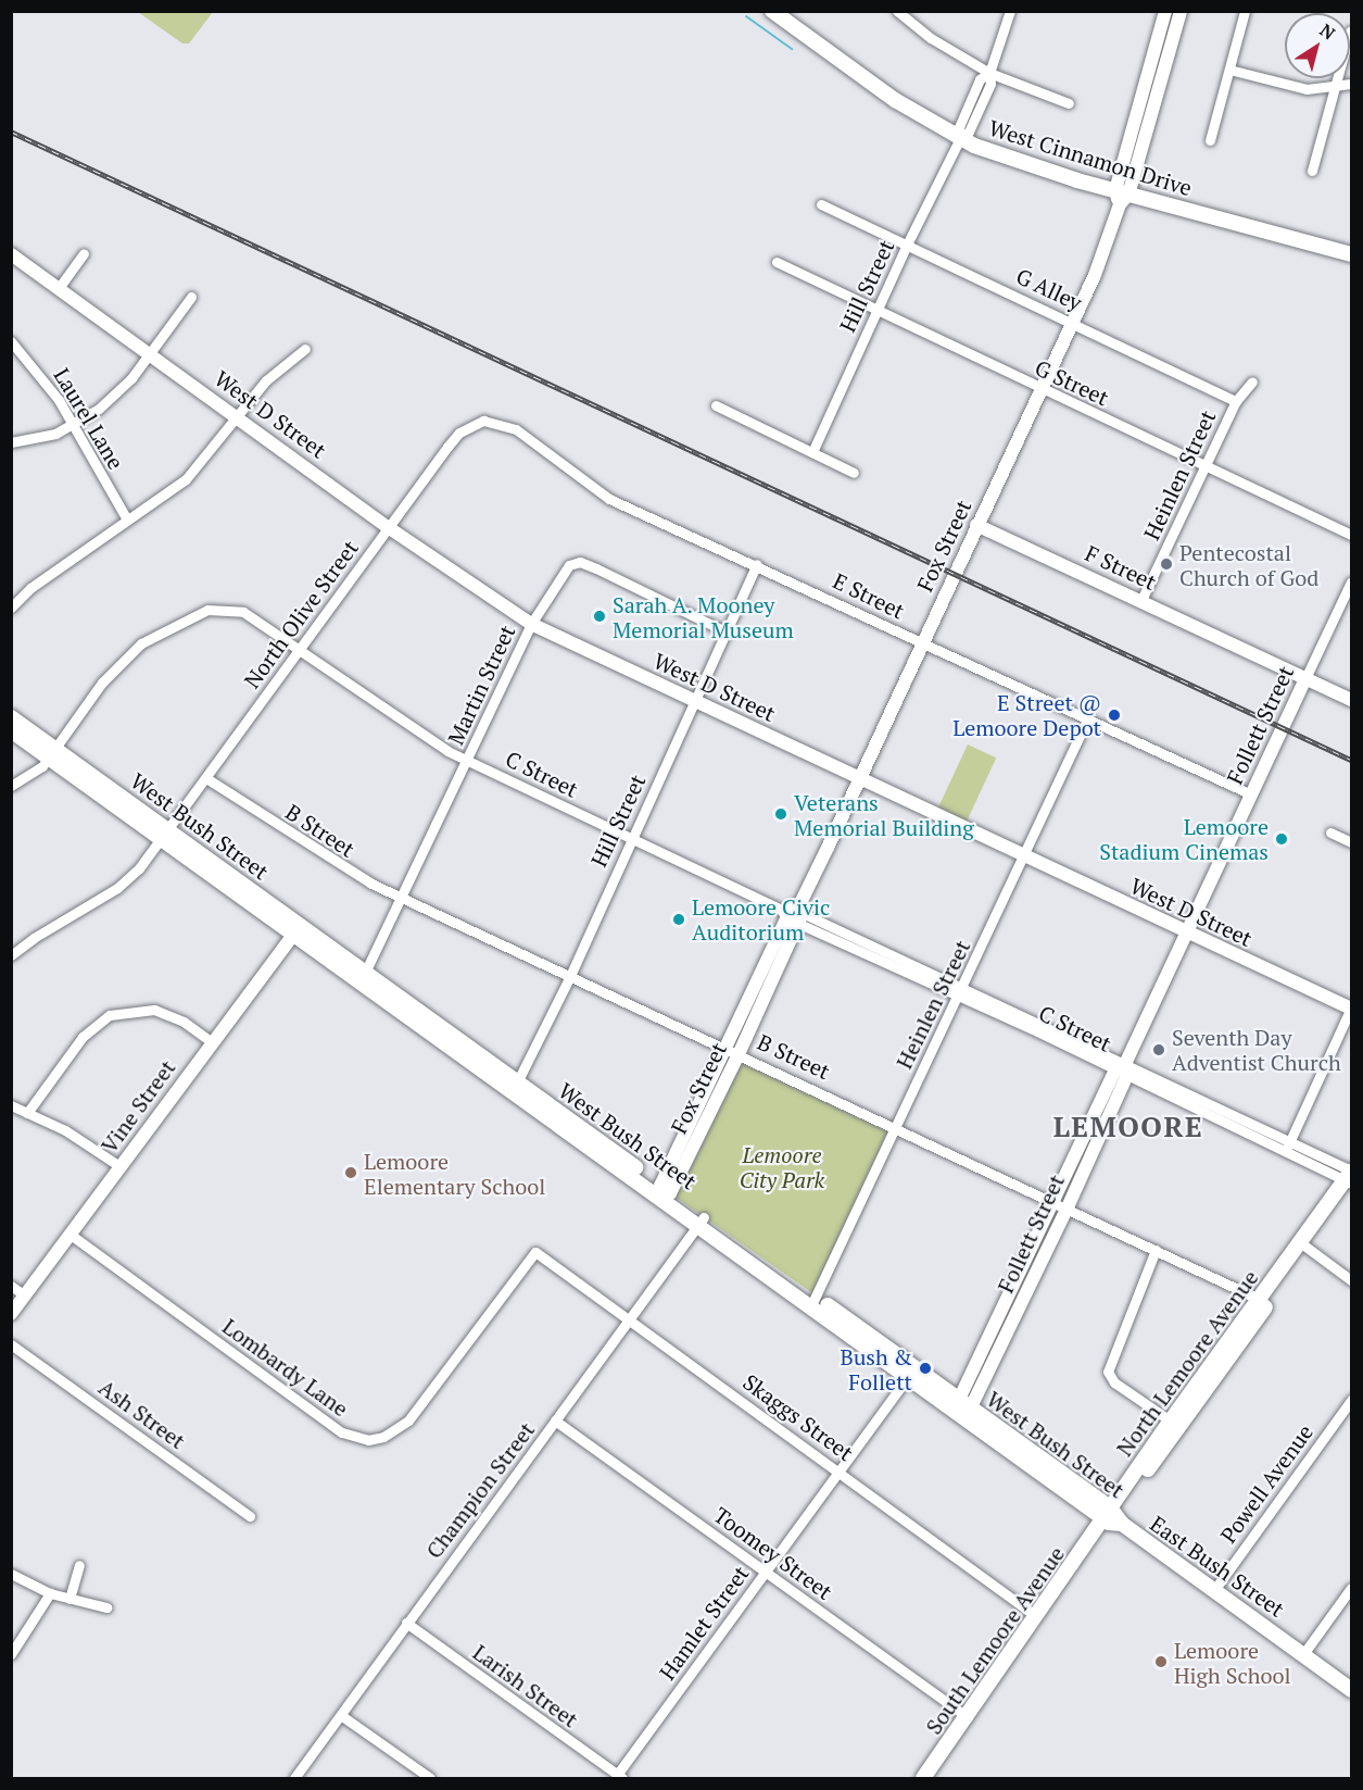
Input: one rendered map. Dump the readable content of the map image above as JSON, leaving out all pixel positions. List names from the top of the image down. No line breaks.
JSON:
{"streets":{"main road":["West Cinnamon Drive","West Bush Street","North Lemoore Avenue","East Bush Street","South Lemoore Avenue"],"street":["Hill Street","G Alley","G Street","West D Street","Laurel Lane","Heinlen Street","Fox Street","F Street","E Street","North Olive Street","Martin Street","Follett Street","C Street","B Street","Vine Street","Lombardy Lane","Ash Street","Skaggs Street","Powell Avenue","Champion Street","Toomey Street","Hamlet Street","Larish Street"]},"crossings":[["West Cinnamon Drive","Hill Street"],["West Cinnamon Drive","Fox Street"],["Hill Street","G Alley"],["Hill Street","G Street"],["Hill Street","West D Street"],["Hill Street","E Street"],["Hill Street","Martin Street"],["Hill Street","C Street"],["Hill Street","West Bush Street"],["Hill Street","B Street"],["G Alley","Heinlen Street"],["G Alley","Fox Street"],["G Street","Heinlen Street"],["G Street","Fox Street"],["West D Street","Heinlen Street"],["West D Street","Fox Street"],["West D Street","North Olive Street"],["West D Street","Martin Street"],["West D Street","Follett Street"],["Heinlen Street","F Street"],["Heinlen Street","E Street"],["Heinlen Street","C Street"],["Heinlen Street","West Bush Street"],["Heinlen Street","B Street"],["Fox Street","F Street"],["Fox Street","E Street"],["Fox Street","C Street"],["Fox Street","West Bush Street"],["Fox Street","B Street"],["F Street","Follett Street"],["E Street","North Olive Street"],["E Street","Follett Street"],["North Olive Street","C Street"],["North Olive Street","West Bush Street"],["North Olive Street","B Street"],["Martin Street","C Street"],["Martin Street","West Bush Street"],["Martin Street","B Street"],["Follett Street","C Street"],["Follett Street","West Bush Street"],["Follett Street","B Street"],["C Street","West Bush Street"],["C Street","North Lemoore Avenue"],["West Bush Street","Vine Street"],["West Bush Street","North Lemoore Avenue"],["West Bush Street","Champion Street"],["West Bush Street","East Bush Street"],["West Bush Street","Hamlet Street"],["West Bush Street","South Lemoore Avenue"],["B Street","North Lemoore Avenue"],["Vine Street","Lombardy Lane"],["North Lemoore Avenue","East Bush Street"],["North Lemoore Avenue","South Lemoore Avenue"],["Lombardy Lane","Skaggs Street"],["Skaggs Street","Champion Street"],["Skaggs Street","Hamlet Street"],["Skaggs Street","South Lemoore Avenue"],["Powell Avenue","East Bush Street"],["Champion Street","Toomey Street"],["Champion Street","Larish Street"],["Toomey Street","Hamlet Street"],["Toomey Street","South Lemoore Avenue"],["East Bush Street","South Lemoore Avenue"],["Hamlet Street","Larish Street"]],"districts":["LEMOORE"],"parks":["Lemoore City Park"],"places":["Pentecostal Church of God","Sarah A. Mooney Memorial Museum","E Street @ Lemoore Depot","Veterans Memorial Building","Lemoore Stadium Cinemas","Lemoore Civic Auditorium","Seventh Day Adventist Church","Lemoore Elementary School","Bush & Follett","Lemoore High School"],"north":"top right"}
